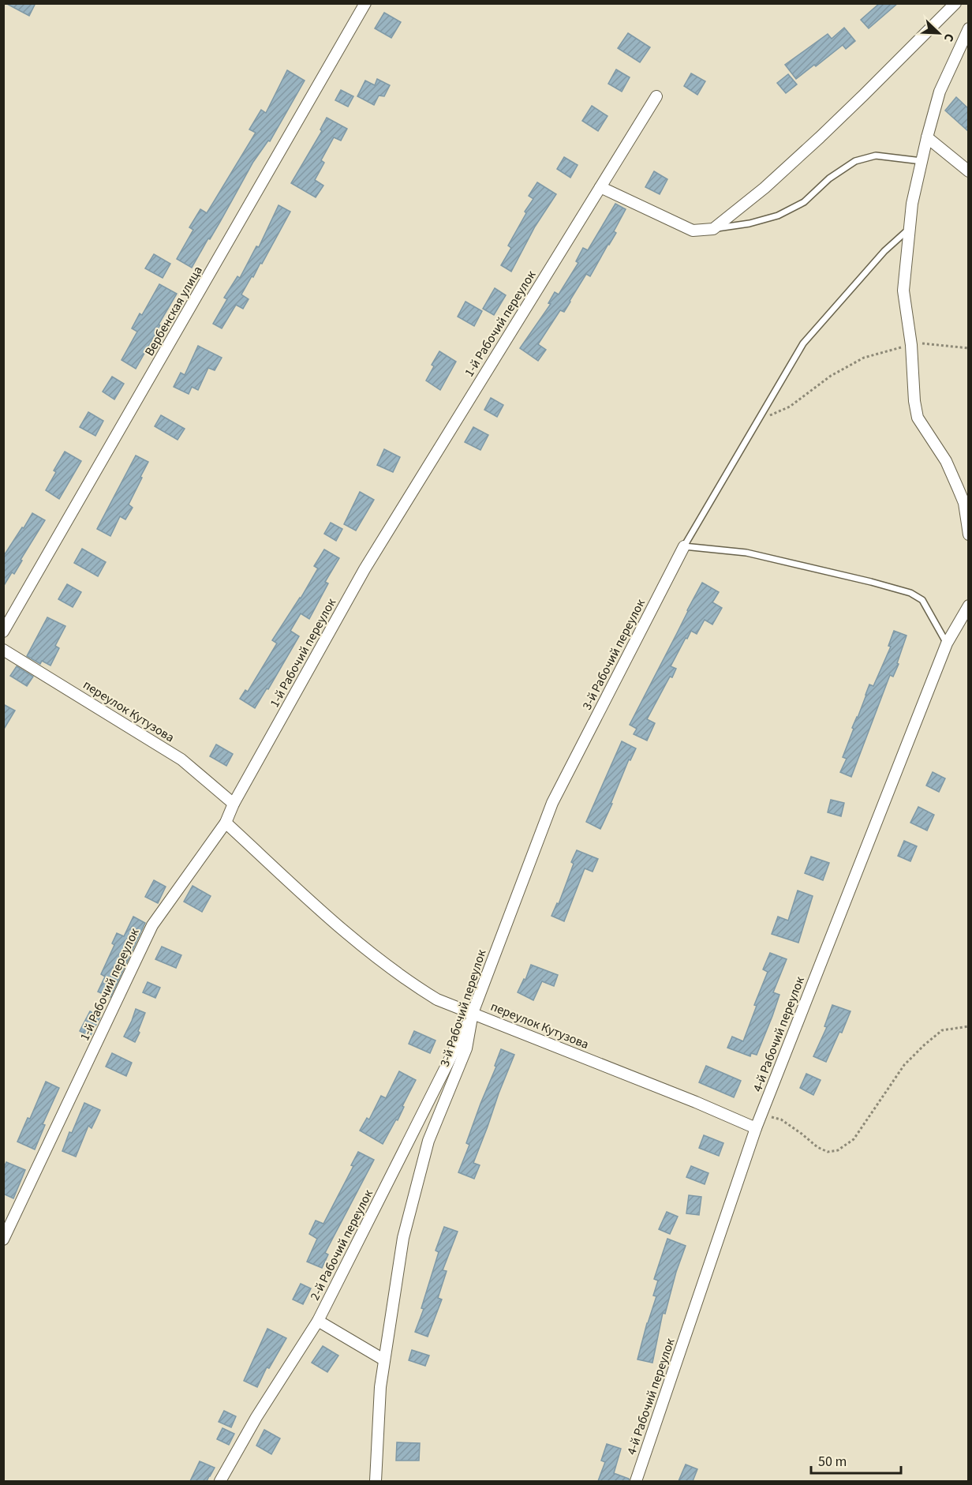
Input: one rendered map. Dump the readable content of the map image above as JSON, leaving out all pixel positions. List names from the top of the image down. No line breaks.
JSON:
{"streets":{"street":["Вербенская улица","1-й Рабочий переулок","3-й Рабочий переулок","переулок Кутузова","4-й Рабочий переулок","2-й Рабочий переулок"]},"crossings":[["1-й Рабочий переулок","переулок Кутузова"],["3-й Рабочий переулок","переулок Кутузова"],["3-й Рабочий переулок","2-й Рабочий переулок"],["переулок Кутузова","4-й Рабочий переулок"],["переулок Кутузова","2-й Рабочий переулок"]],"scale_bar":"50 m","north":"bottom right"}
